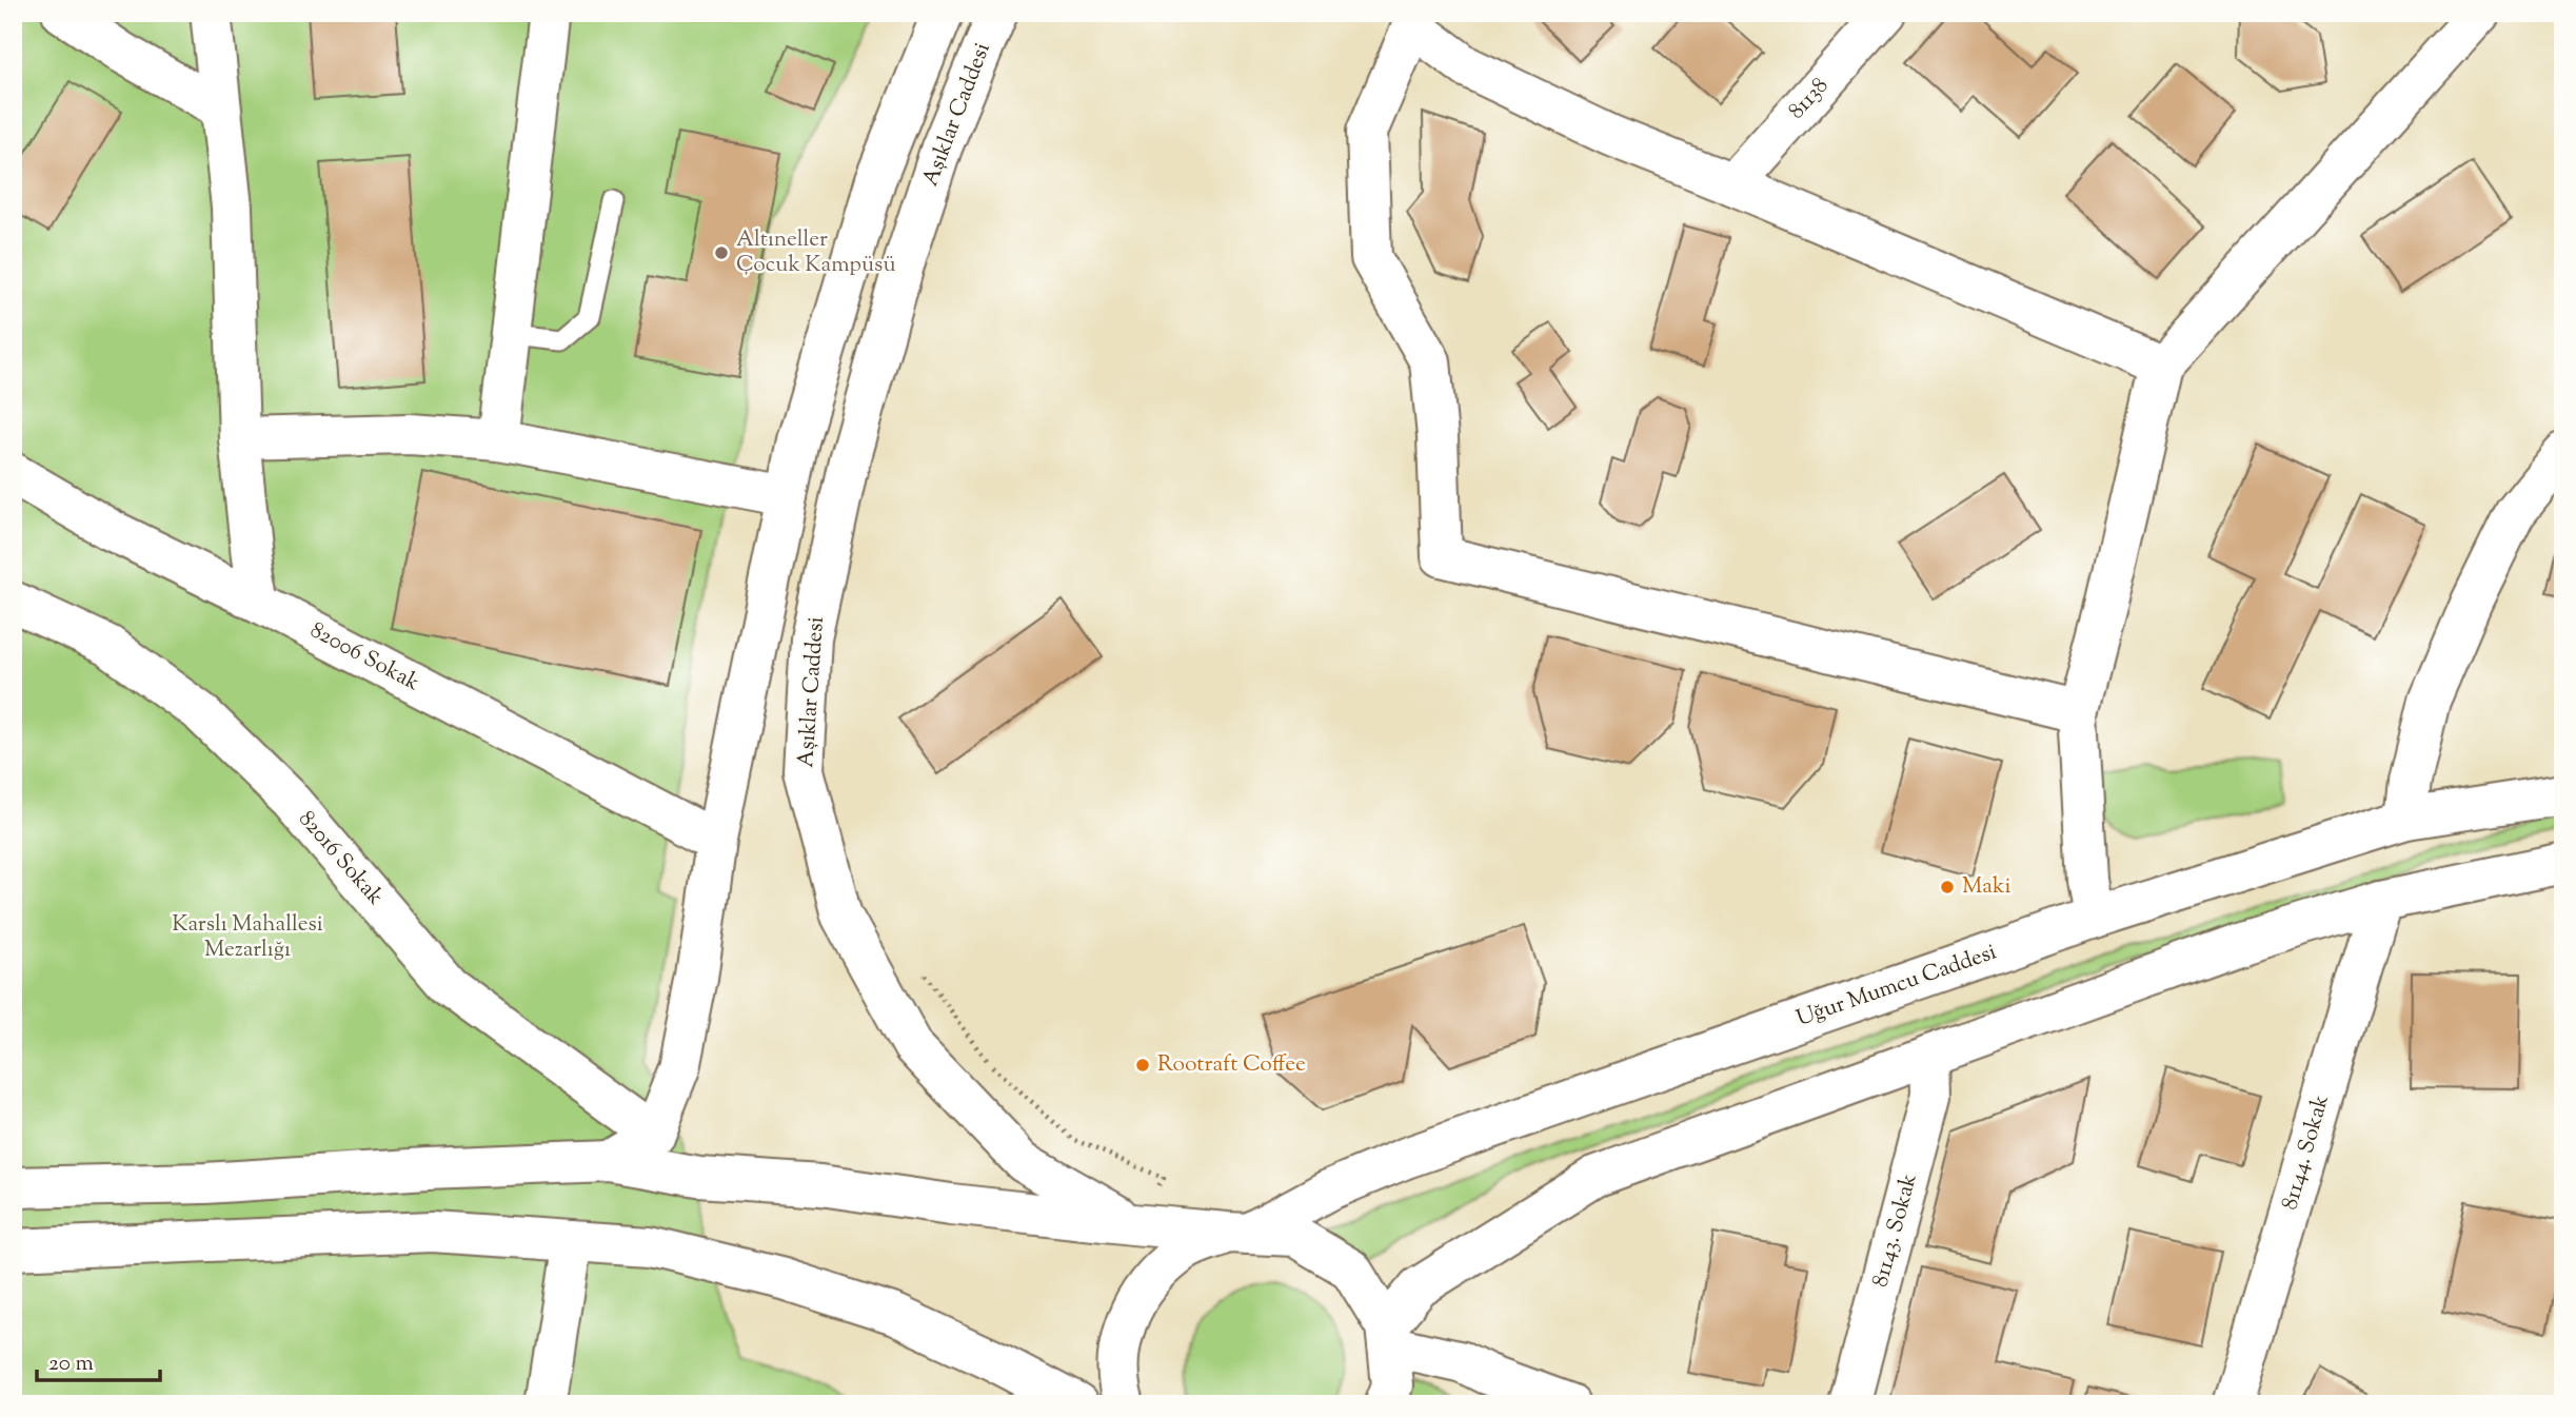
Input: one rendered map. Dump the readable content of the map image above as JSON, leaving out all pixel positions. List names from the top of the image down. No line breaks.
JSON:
{"streets":{"street":["81138","Aşıklar Caddesi","82006 Sokak","82016 Sokak","Uğur Mumcu Caddesi","81144. Sokak","81143. Sokak"]},"parks":["Karslı Mahallesi Mezarlığı"],"places":["Altıneller Çocuk Kampüsü","Maki","Rootraft Coffee"],"scale_bar":"20 m"}
